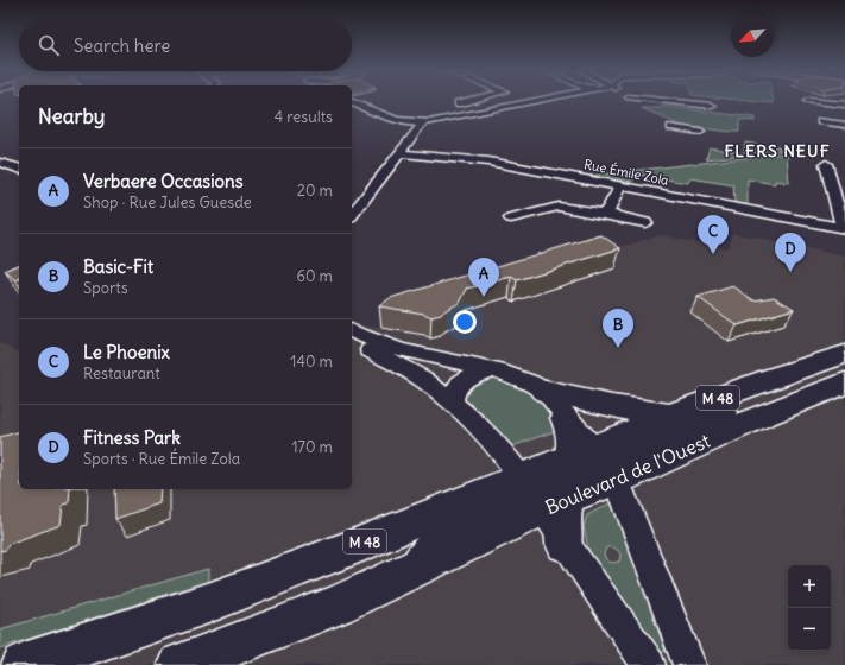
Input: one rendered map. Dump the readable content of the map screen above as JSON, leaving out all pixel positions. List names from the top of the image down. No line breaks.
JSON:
{"streets":{"main road":["M 48","Boulevard de l'Ouest"],"street":["Rue Émile Zola"]},"crossings":[["M 48","Boulevard de l'Ouest"]],"districts":["FLERS NEUF"],"north":"bottom left","page":{"search":"Search here","heading":["Nearby","4 results"],"list":[{"mark":"A","name":"Verbaere Occasions","note":"Shop · Rue Jules Guesde","value":"20 m"},{"mark":"B","name":"Basic-Fit","note":"Sports","value":"60 m"},{"mark":"C","name":"Le Phoenix","note":"Restaurant","value":"140 m"},{"mark":"D","name":"Fitness Park","note":"Sports · Rue Émile Zola","value":"170 m"}],"pins":["C","D","A","B"],"map_buttons":["+","−"]}}
